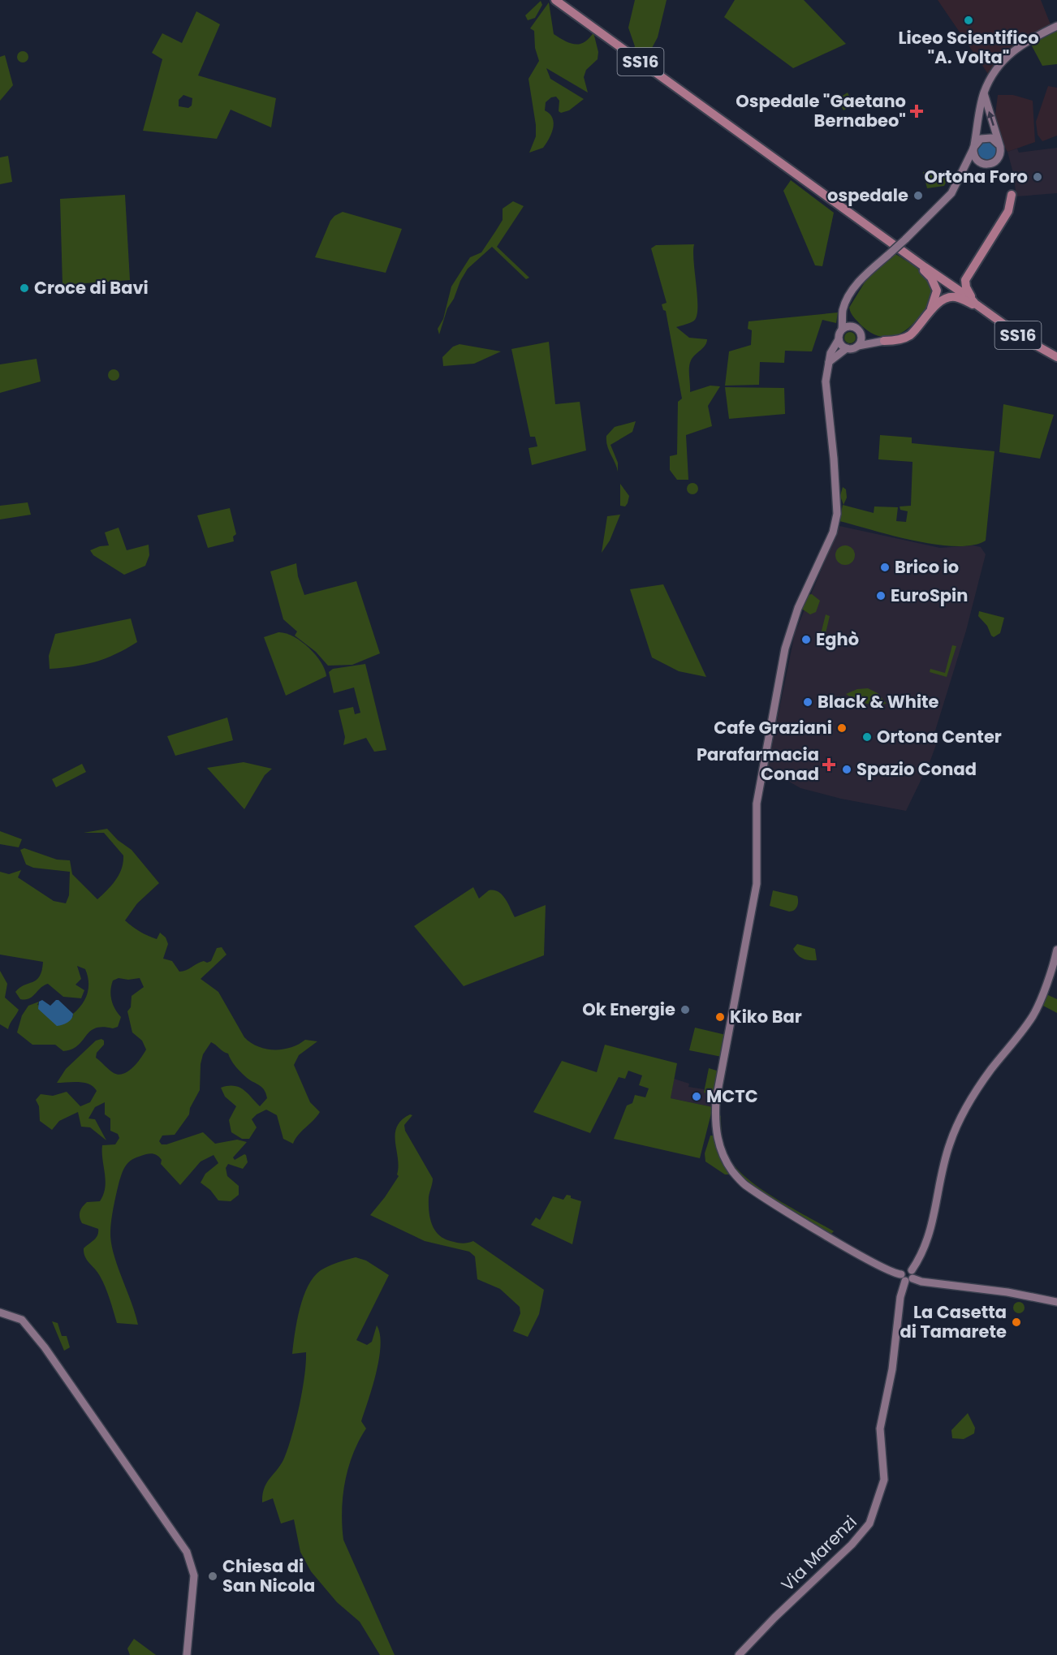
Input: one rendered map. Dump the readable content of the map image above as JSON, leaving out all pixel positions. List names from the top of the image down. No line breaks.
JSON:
{"streets":{"main road":["SS16","Via Marenzi"]},"places":{"other":["Liceo Scientifico \"A. Volta\"","Ortona Foro","ospedale","Croce di Bavi","Brico io","EuroSpin","Eghò","Black & White","Cafe Graziani","Ortona Center","Spazio Conad","Ok Energie","Kiko Bar","MCTC","La Casetta di Tamarete","Chiesa di San Nicola"],"health":["Ospedale \"Gaetano Bernabeo\"","Parafarmacia Conad"]}}
